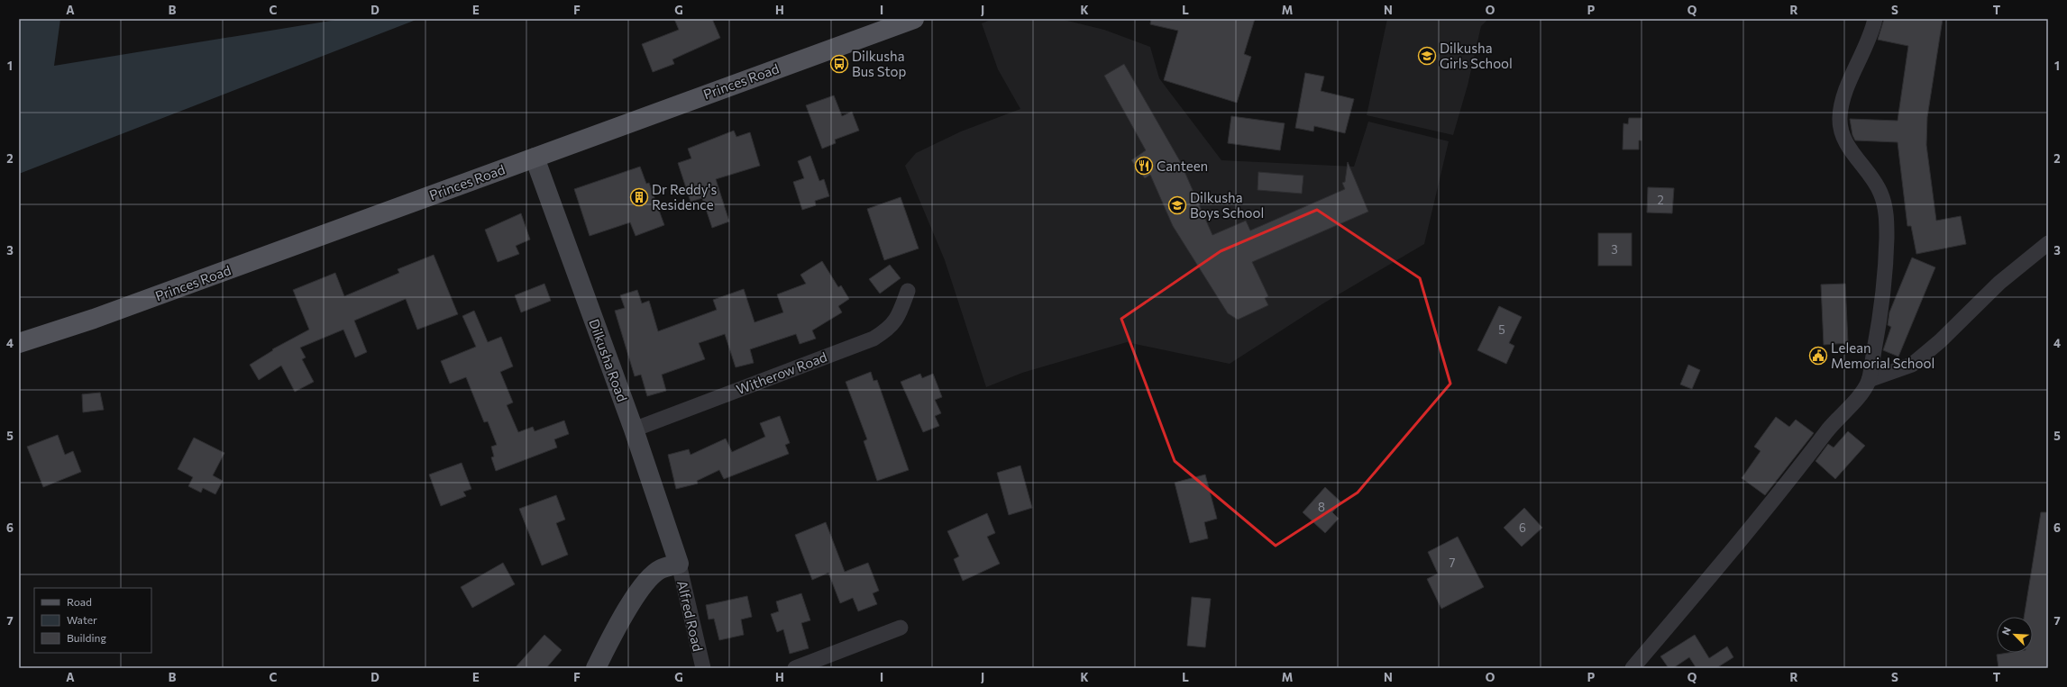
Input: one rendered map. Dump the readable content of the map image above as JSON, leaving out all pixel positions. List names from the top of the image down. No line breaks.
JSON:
{"streets":{"main road":["Princes Road"],"street":["Dilkusha Road","Witherow Road","Alfred Road"]},"crossings":[["Princes Road","Dilkusha Road"],["Dilkusha Road","Witherow Road"],["Dilkusha Road","Alfred Road"]],"places":{"school or university":["Dilkusha Girls School","Dilkusha Boys School"],"bus stop":["Dilkusha Bus Stop"],"restaurant":["Canteen"],"building":["Dr Reddy's Residence"],"public building":["Lelean Memorial School"]},"house_numbers":["2","3","5","8","6","7"],"legend":["Road","Water","Building"],"north":"top left","grid":{"columns":["A","B","C","D","E","F","G","H","I","J","K","L","M","N","O","P","Q","R","S","T"],"rows":["1","2","3","4","5","6","7"]}}
